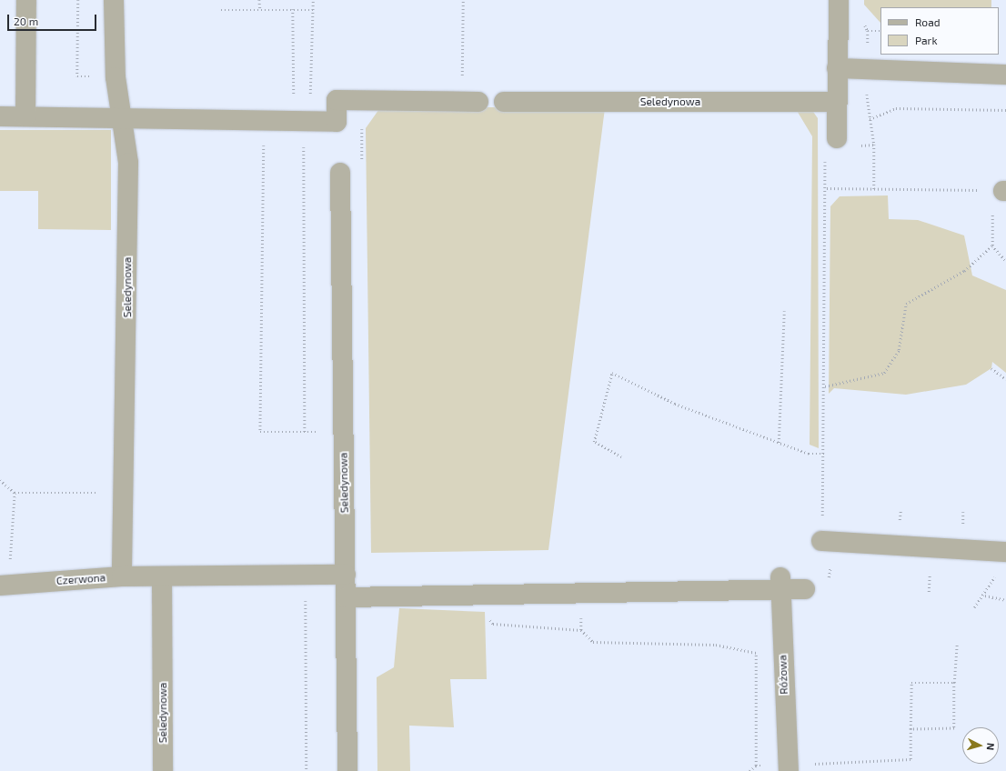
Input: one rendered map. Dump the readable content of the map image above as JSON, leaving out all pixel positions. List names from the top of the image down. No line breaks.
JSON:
{"streets":{"street":["Seledynowa","Czerwona","Różowa"]},"crossings":[["Seledynowa","Czerwona"]],"legend":["Road","Park"],"scale_bar":"20 m","north":"right"}
